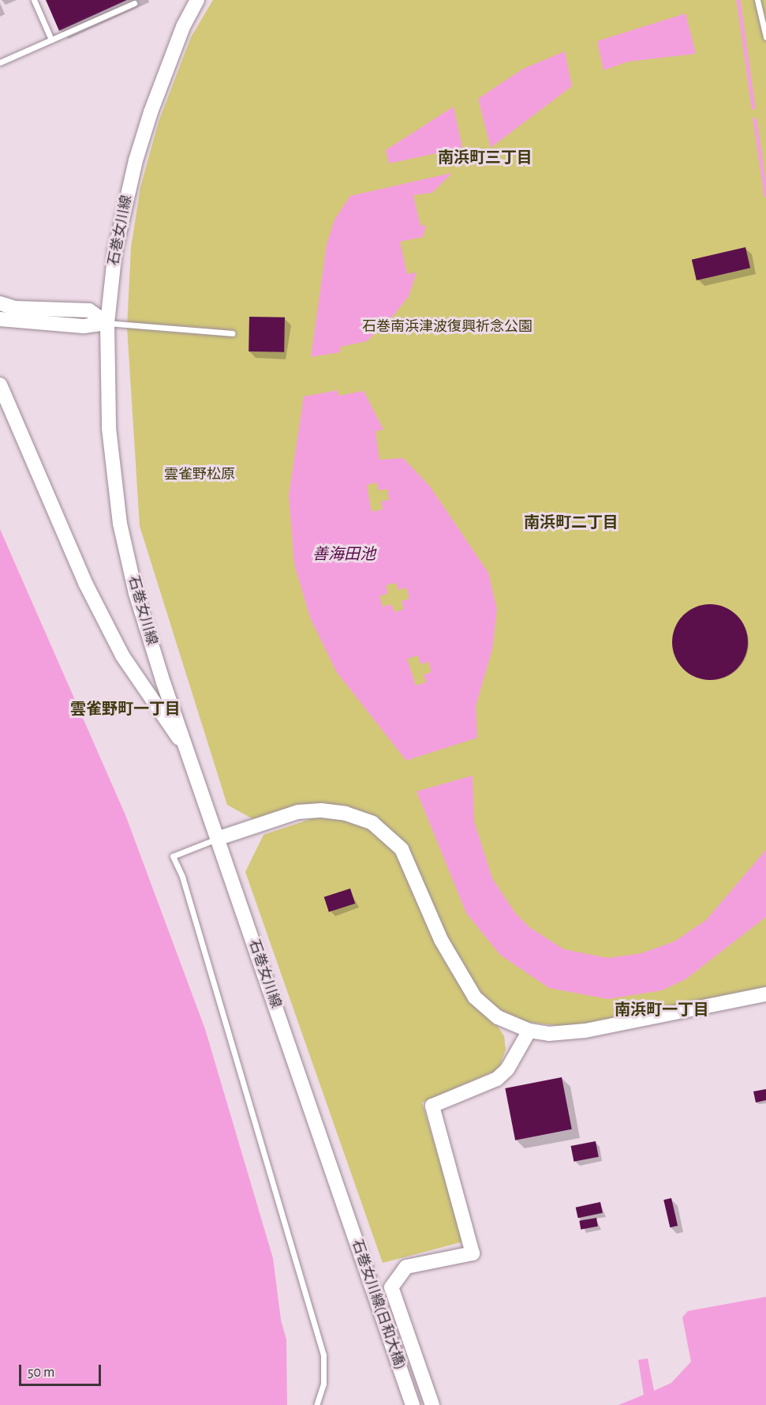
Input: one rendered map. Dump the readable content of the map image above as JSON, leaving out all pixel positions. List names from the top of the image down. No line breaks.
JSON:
{"streets":{"street":["石巻女川線","石巻女川線(日和大橋)"]},"crossings":[["石巻女川線","石巻女川線(日和大橋)"]],"districts":["南浜町三丁目","南浜町二丁目","雲雀野町一丁目","南浜町一丁目"],"water":["善海田池"],"parks":["石巻南浜津波復興祈念公園","雲雀野松原"],"scale_bar":"50 m"}
